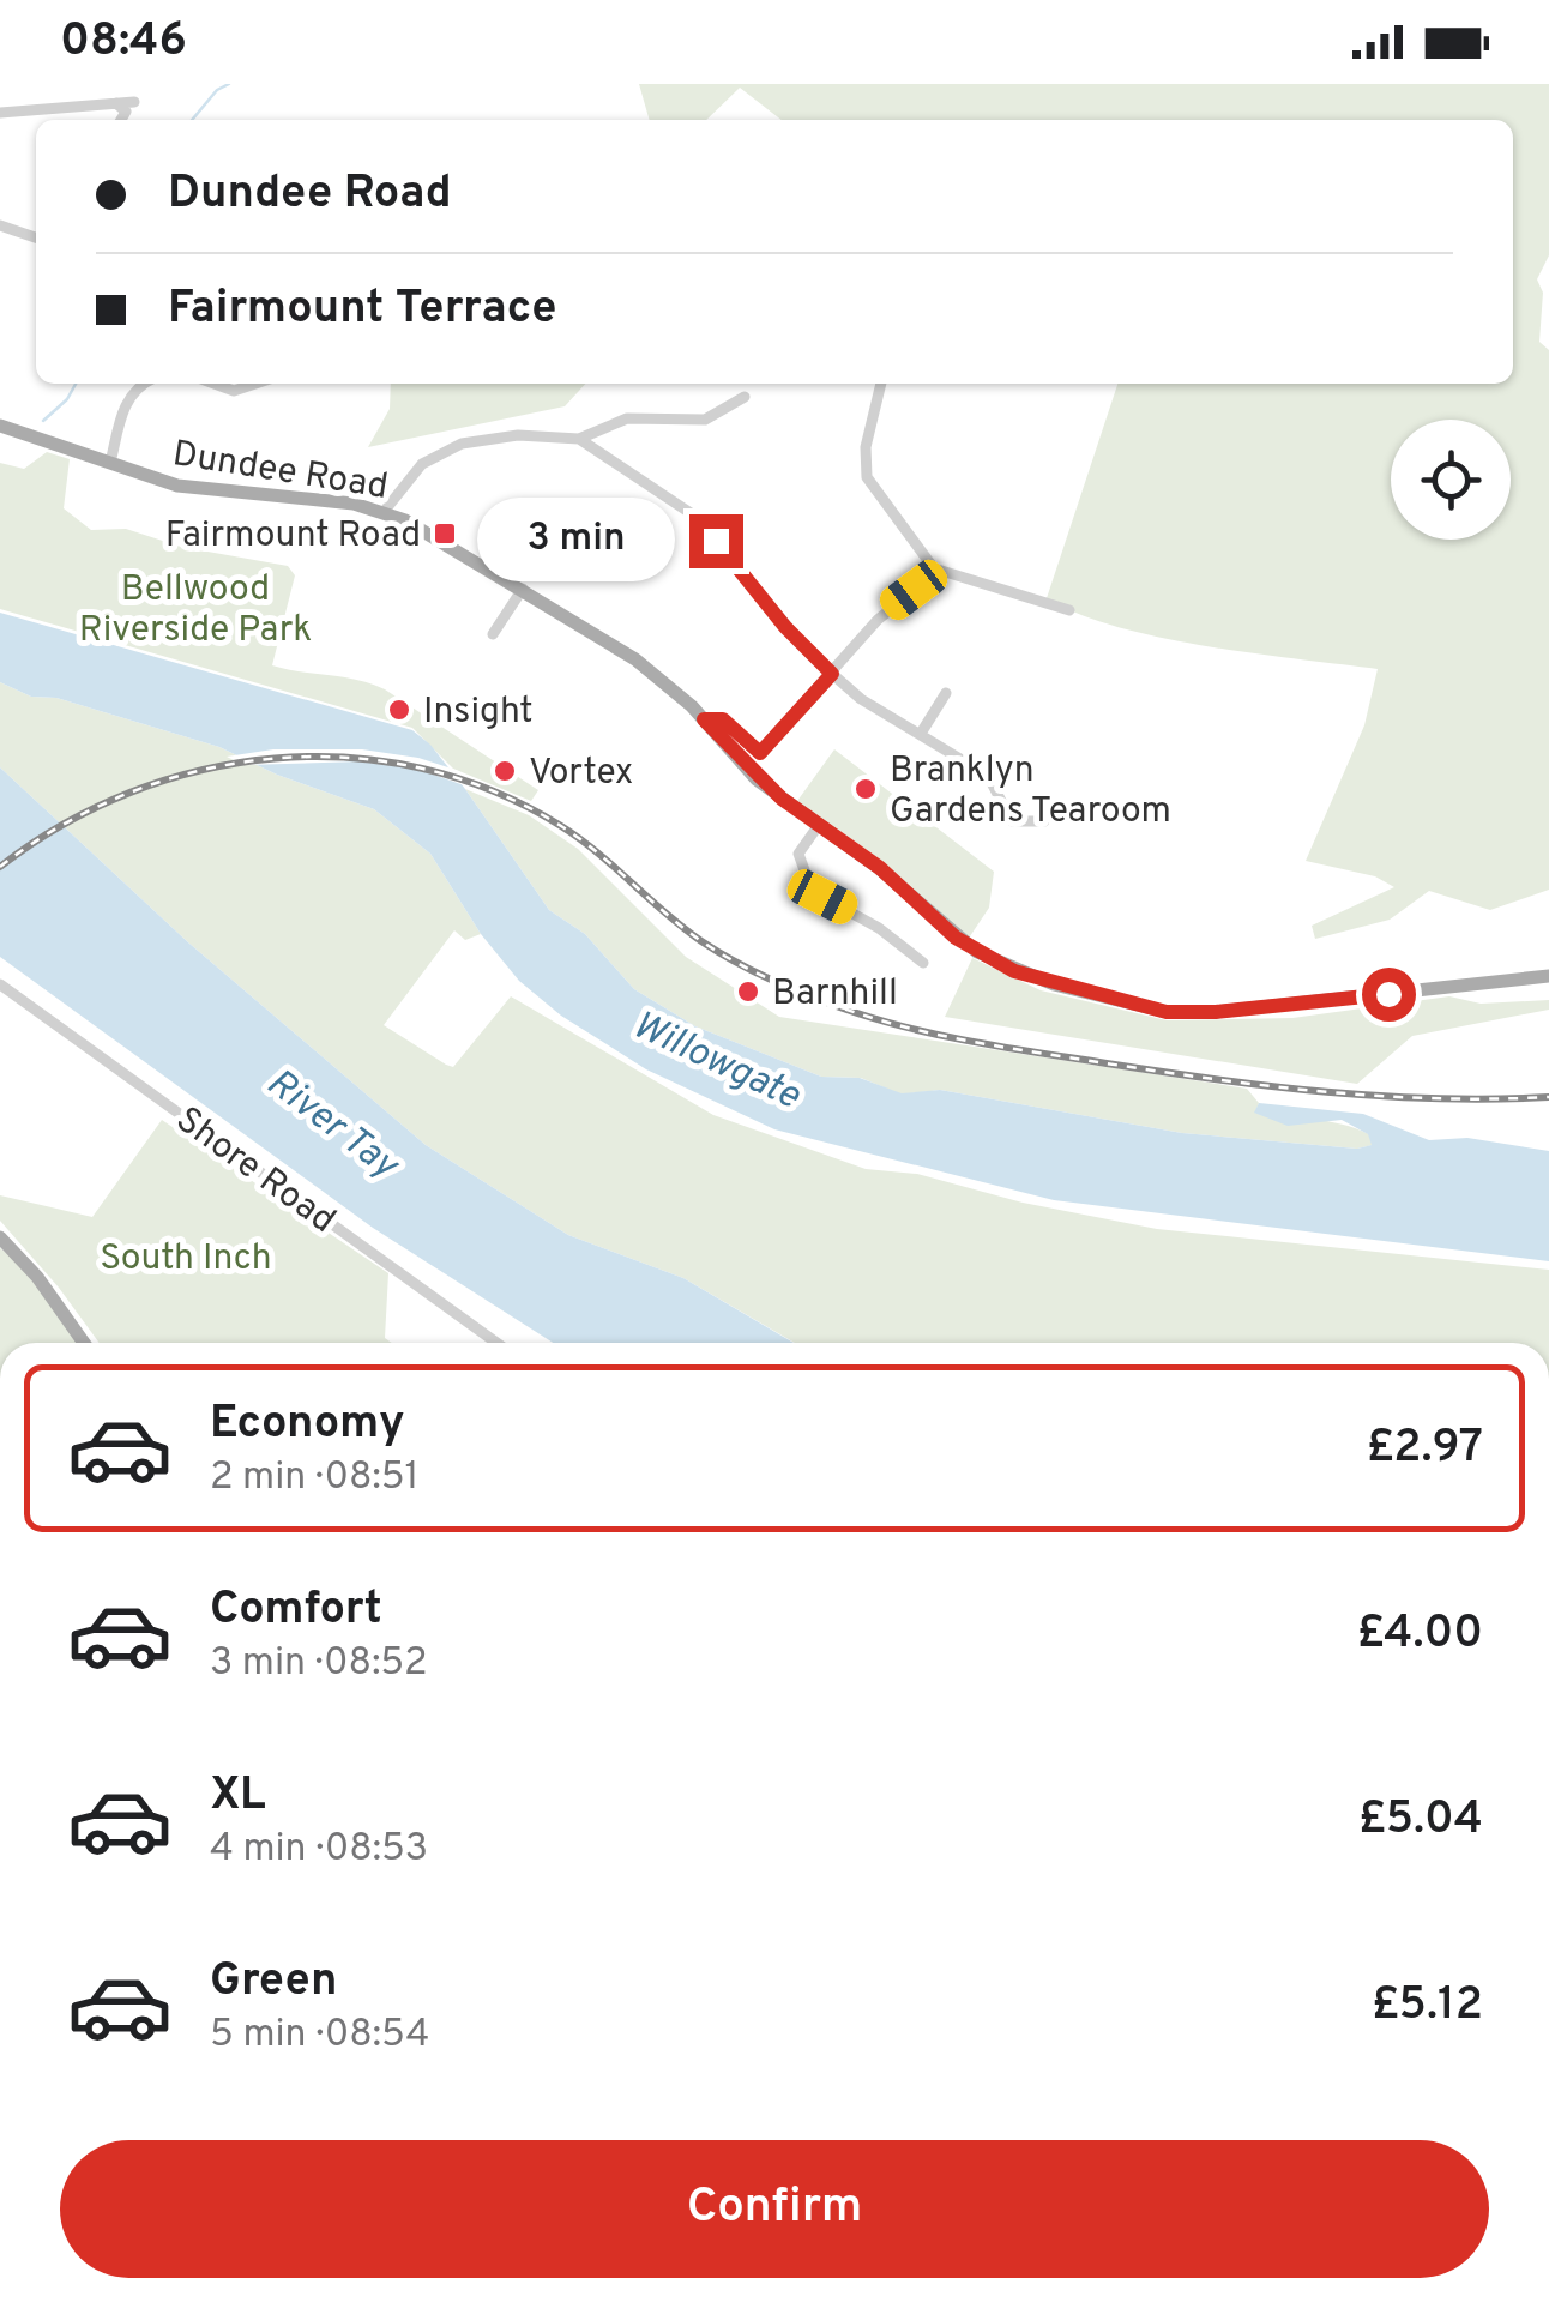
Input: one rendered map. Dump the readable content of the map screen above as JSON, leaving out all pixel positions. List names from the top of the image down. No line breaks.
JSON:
{"streets":{"main road":["Dundee Road"],"street":["Shore Road"]},"water":["Willowgate","River Tay"],"parks":["Bellwood Riverside Park","South Inch"],"places":{"transit":["Fairmount Road"],"other":["Insight","Vortex","Branklyn Gardens Tearoom","Barnhill"]},"page":{"status":"08:46","banner":["Dundee Road","Fairmount Terrace"],"bubble":"3 min","list":[{"name":"Economy","note":"2 min · 08:51","value":"£2.97"},{"name":"Comfort","note":"3 min · 08:52","value":"£4.00"},{"name":"XL","note":"4 min · 08:53","value":"£5.04"},{"name":"Green","note":"5 min · 08:54","value":"£5.12"}],"buttons":"Confirm"}}
